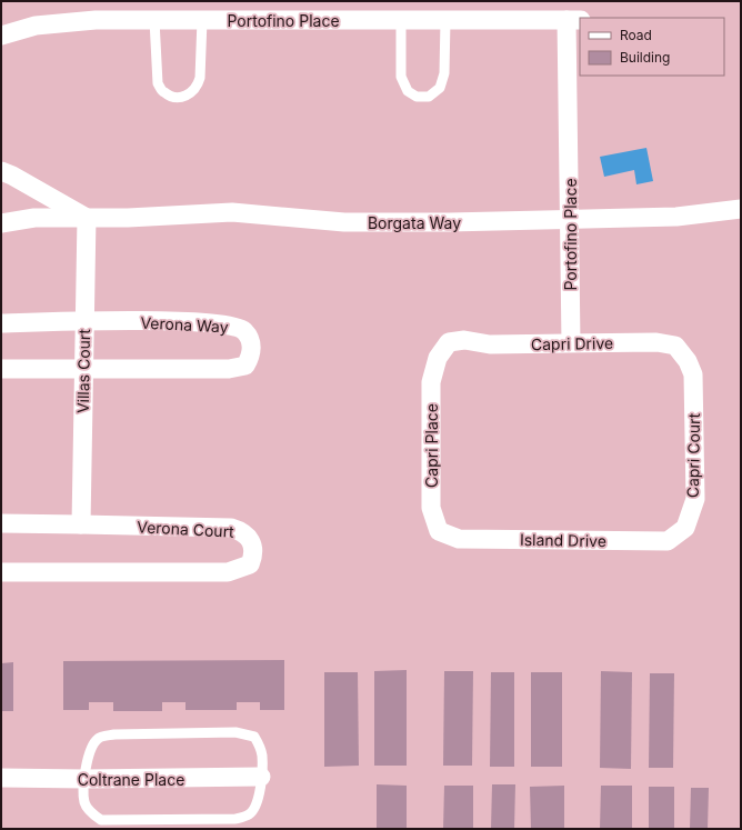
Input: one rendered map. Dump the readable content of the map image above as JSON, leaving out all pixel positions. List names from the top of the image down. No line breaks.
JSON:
{"streets":{"street":["Portofino Place","Borgata Way","Verona Way","Capri Drive","Villas Court","Capri Place","Capri Court","Verona Court","Island Drive","Coltrane Place"]},"crossings":[["Portofino Place","Borgata Way"],["Portofino Place","Capri Drive"],["Borgata Way","Villas Court"],["Verona Way","Villas Court"],["Capri Drive","Capri Place"],["Capri Drive","Capri Court"],["Villas Court","Verona Court"],["Capri Place","Island Drive"],["Capri Court","Island Drive"]],"legend":["Road","Building"]}
